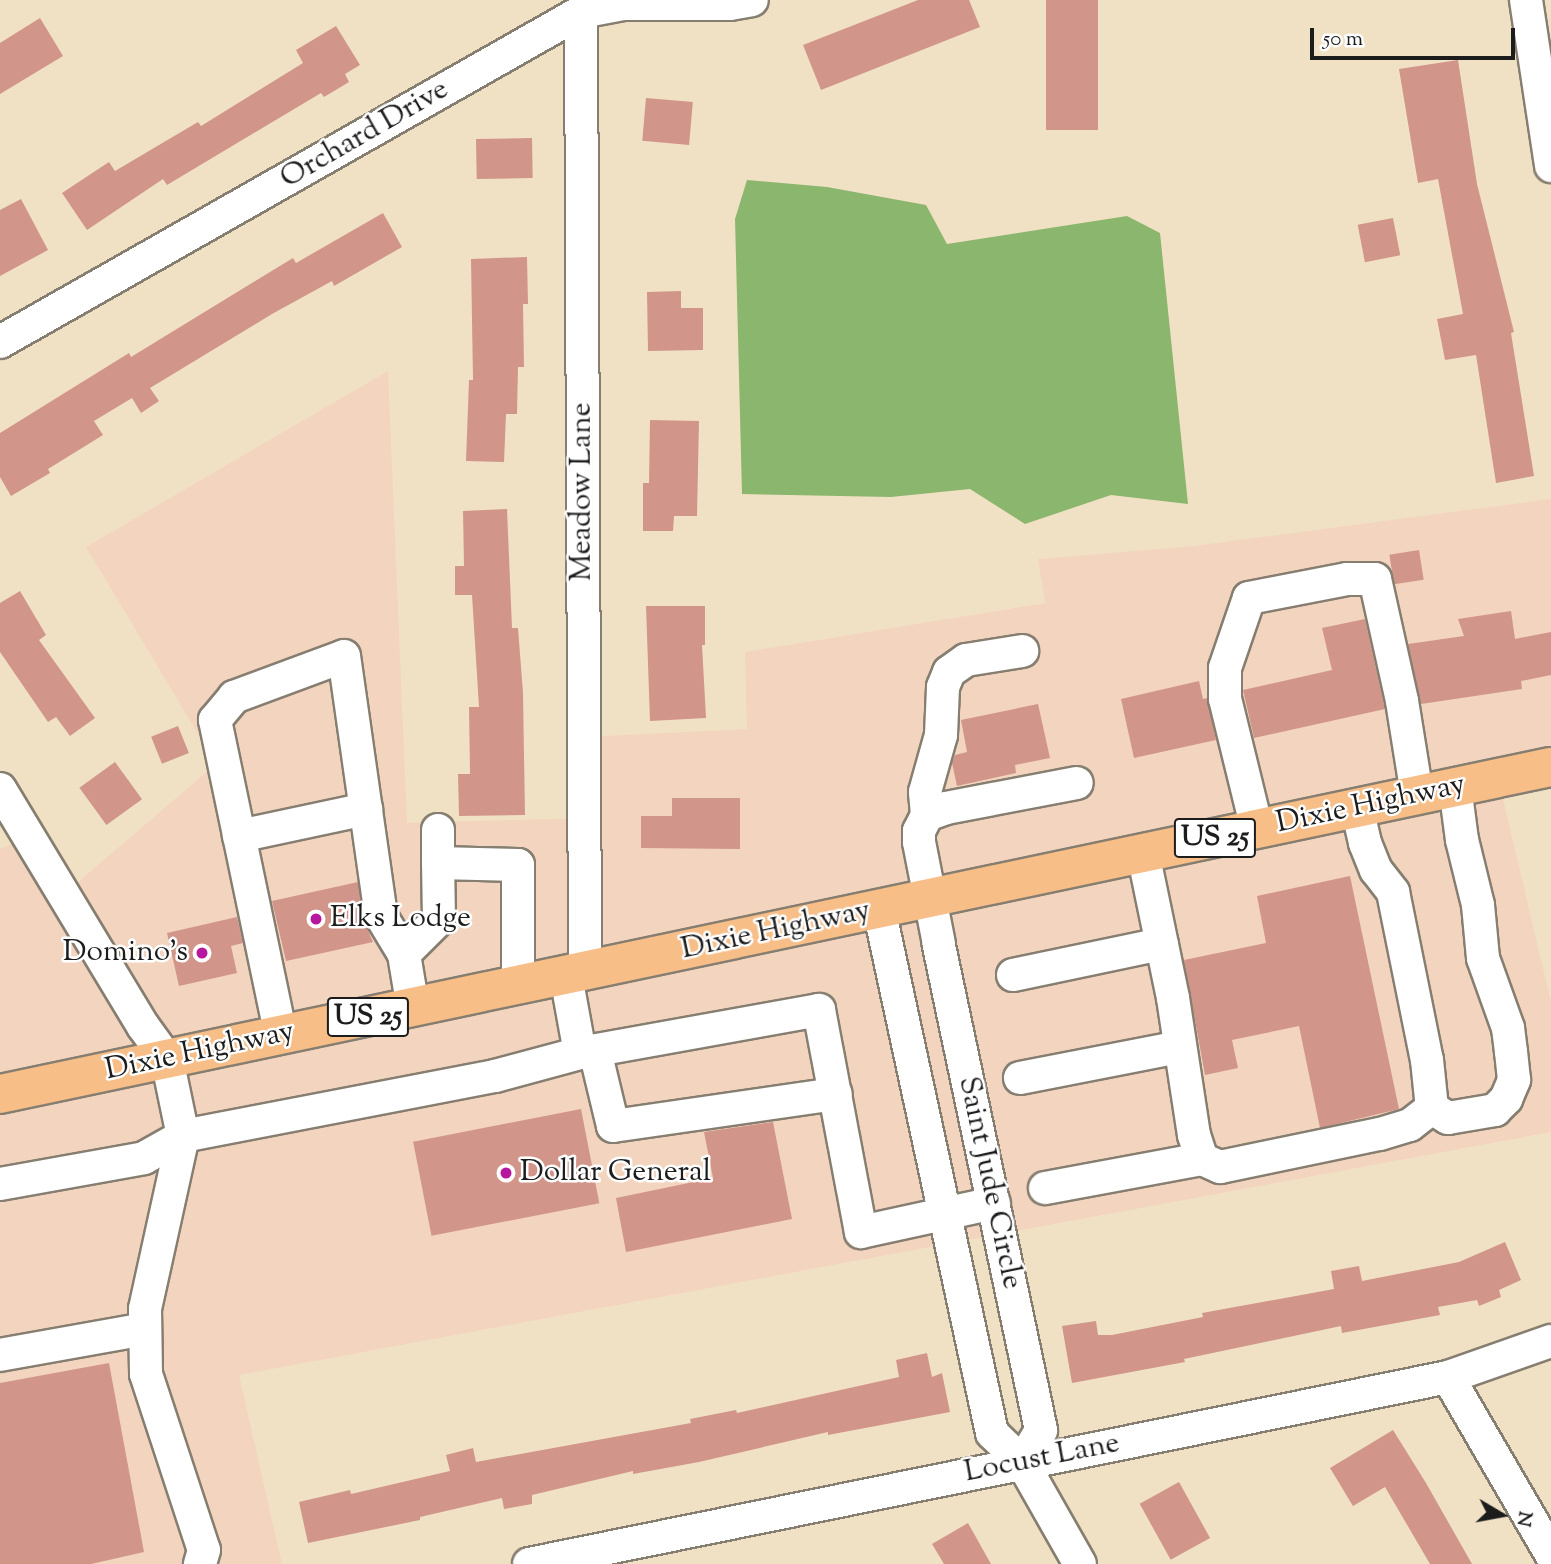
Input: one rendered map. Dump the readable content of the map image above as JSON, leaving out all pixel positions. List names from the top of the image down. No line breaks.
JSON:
{"streets":{"main road":["Dixie Highway","US 25"],"street":["Orchard Drive","Meadow Lane","Saint Jude Circle","Locust Lane"]},"crossings":[["Orchard Drive","Meadow Lane"],["Meadow Lane","Dixie Highway"],["Dixie Highway","Saint Jude Circle"],["Saint Jude Circle","Locust Lane"]],"places":["Elks Lodge","Domino's","Dollar General"],"scale_bar":"50 m","north":"right"}
